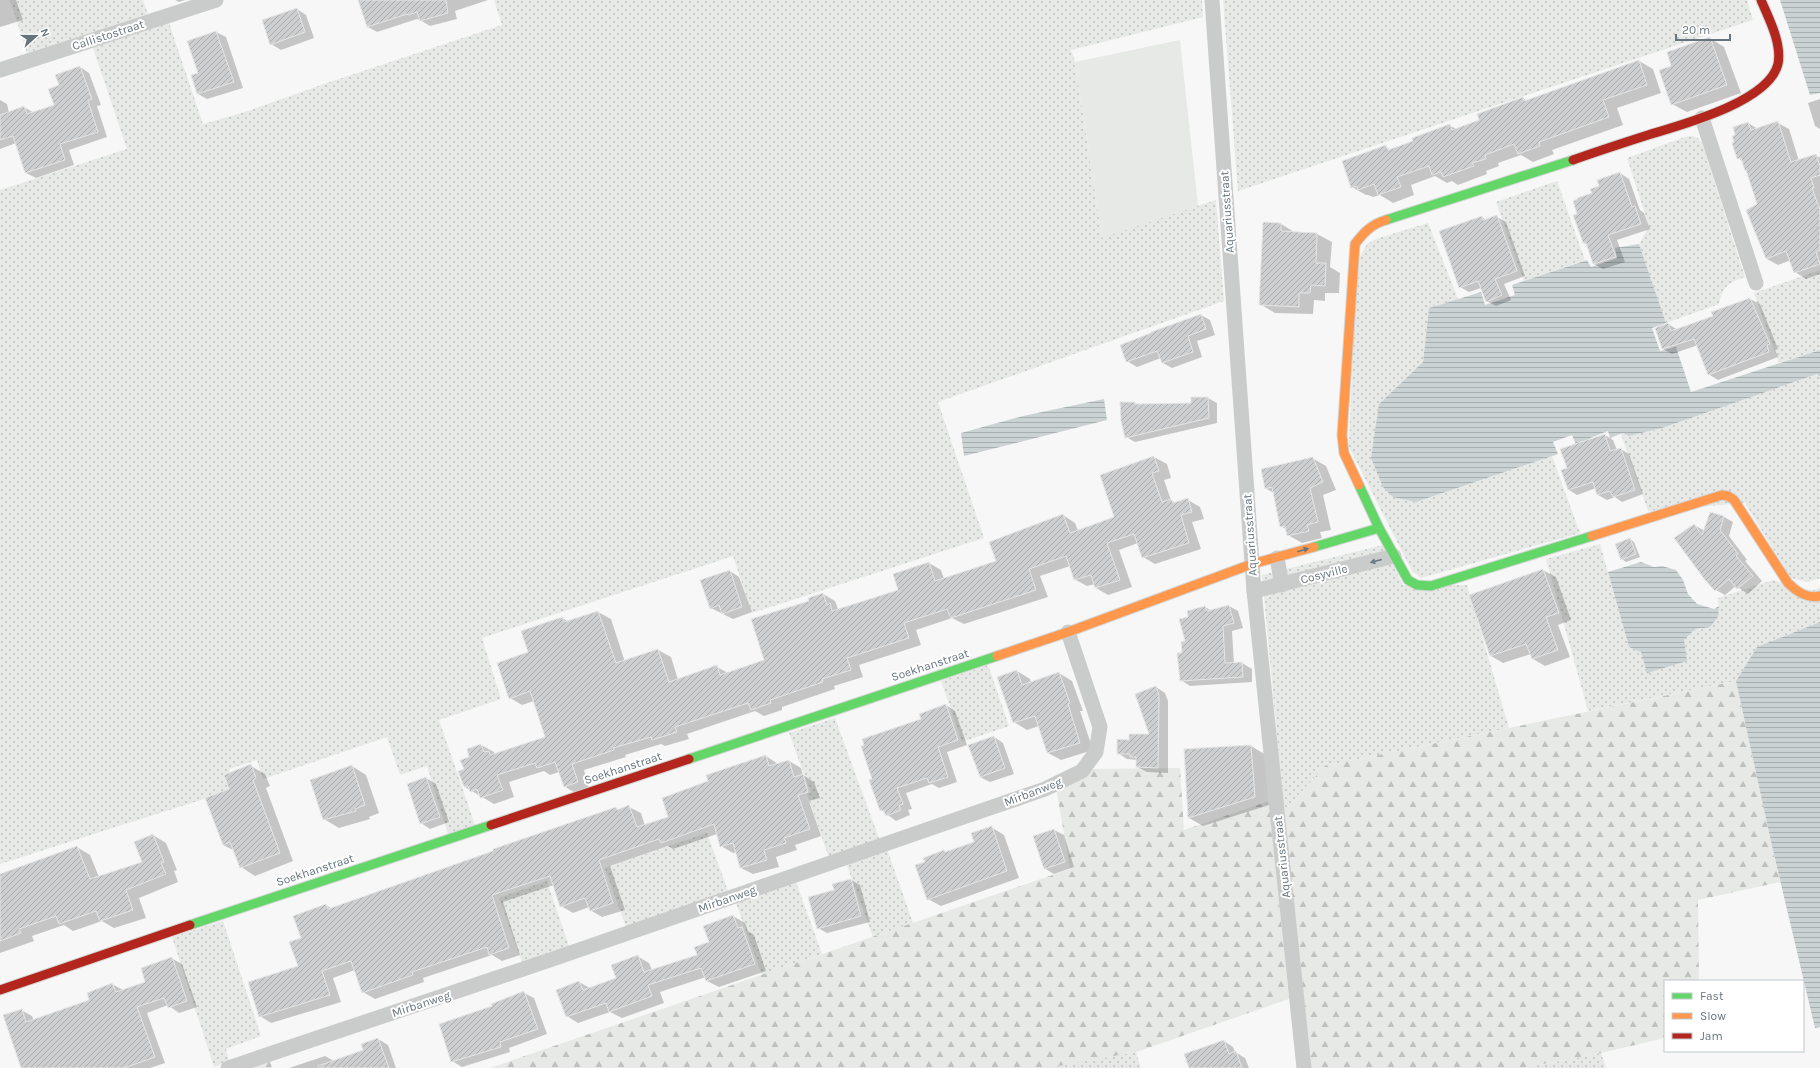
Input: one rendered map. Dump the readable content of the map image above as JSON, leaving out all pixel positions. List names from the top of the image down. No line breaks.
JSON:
{"streets":{"street":["Callistostraat","Aquariusstraat","Cosyville","Soekhanstraat","Mirbanweg"]},"crossings":[["Aquariusstraat","Cosyville"],["Aquariusstraat","Soekhanstraat"],["Soekhanstraat","Mirbanweg"]],"legend":["Fast","Slow","Jam"],"scale_bar":"20 m","north":"right"}
